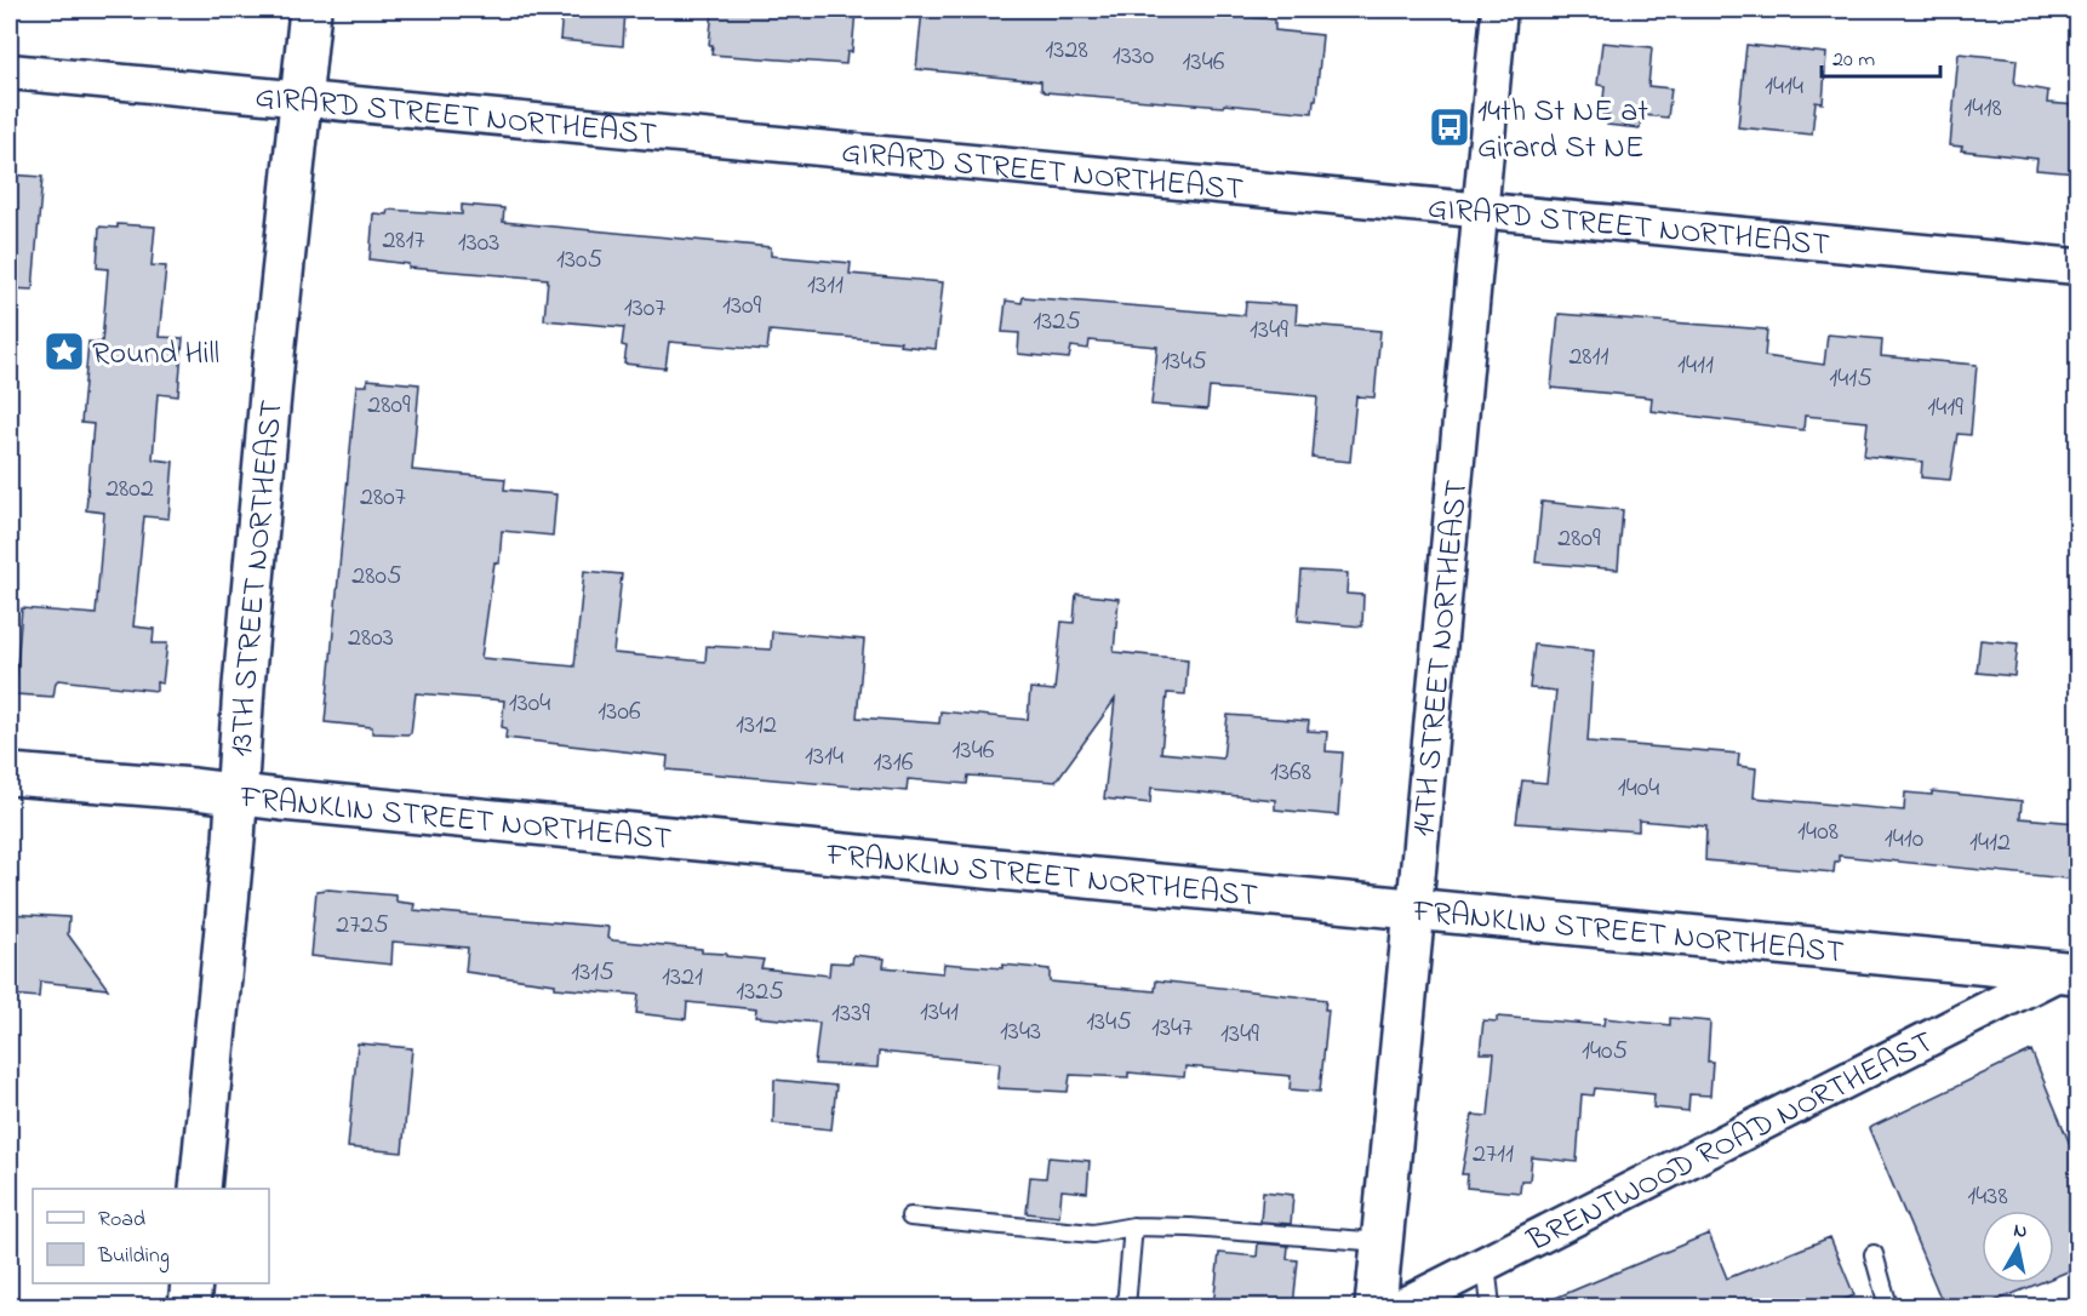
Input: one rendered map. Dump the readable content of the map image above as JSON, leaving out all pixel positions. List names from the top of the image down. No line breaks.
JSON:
{"streets":{"street":["GIRARD STREET NORTHEAST","13TH STREET NORTHEAST","14TH STREET NORTHEAST","FRANKLIN STREET NORTHEAST","BRENTWOOD ROAD NORTHEAST"]},"crossings":[["GIRARD STREET NORTHEAST","13TH STREET NORTHEAST"],["GIRARD STREET NORTHEAST","14TH STREET NORTHEAST"],["13TH STREET NORTHEAST","FRANKLIN STREET NORTHEAST"],["14TH STREET NORTHEAST","FRANKLIN STREET NORTHEAST"],["FRANKLIN STREET NORTHEAST","BRENTWOOD ROAD NORTHEAST"]],"places":{"bus stop":["14th St NE at Girard St NE"],"place":["Round Hill"]},"house_numbers":["1328","1330","1346","1414","1418","2817","1303","1305","1311","1309","1307","1325","1349","2811","1345","1411","1415","2809","1419","2802","2807","2809","2805","2803","1304","1306","1312","1346","1314","1316","1368","1404","1408","1410","1412","2725","1315","1321","1325","1341","1339","1345","1347","1343","1349","1405","2711","1438"],"legend":["Road","Building"],"scale_bar":"20 m","north":"top"}
